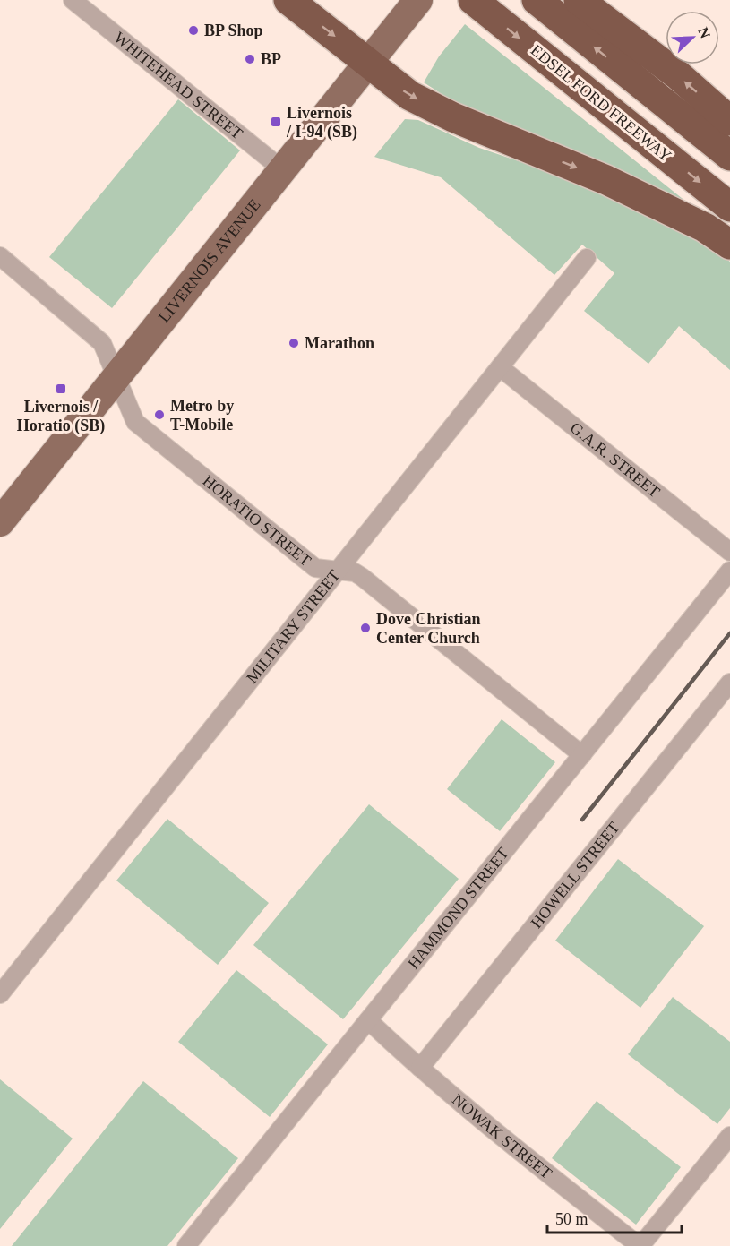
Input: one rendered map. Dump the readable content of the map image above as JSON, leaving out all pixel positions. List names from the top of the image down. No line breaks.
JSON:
{"streets":{"highway":["EDSEL FORD FREEWAY"],"main road":["LIVERNOIS AVENUE"],"street":["WHITEHEAD STREET","G.A.R. STREET","HORATIO STREET","MILITARY STREET","HOWELL STREET","HAMMOND STREET","NOWAK STREET"]},"crossings":[["WHITEHEAD STREET","LIVERNOIS AVENUE"],["LIVERNOIS AVENUE","HORATIO STREET"],["G.A.R. STREET","MILITARY STREET"],["HORATIO STREET","MILITARY STREET"],["HORATIO STREET","HAMMOND STREET"],["HOWELL STREET","NOWAK STREET"],["HAMMOND STREET","NOWAK STREET"]],"places":{"other":["BP Shop","BP","Marathon","Metro by T-Mobile","Dove Christian Center Church"],"transit":["Livernois / I-94 (SB)","Livernois / Horatio (SB)"]},"scale_bar":"50 m","north":"top right"}
